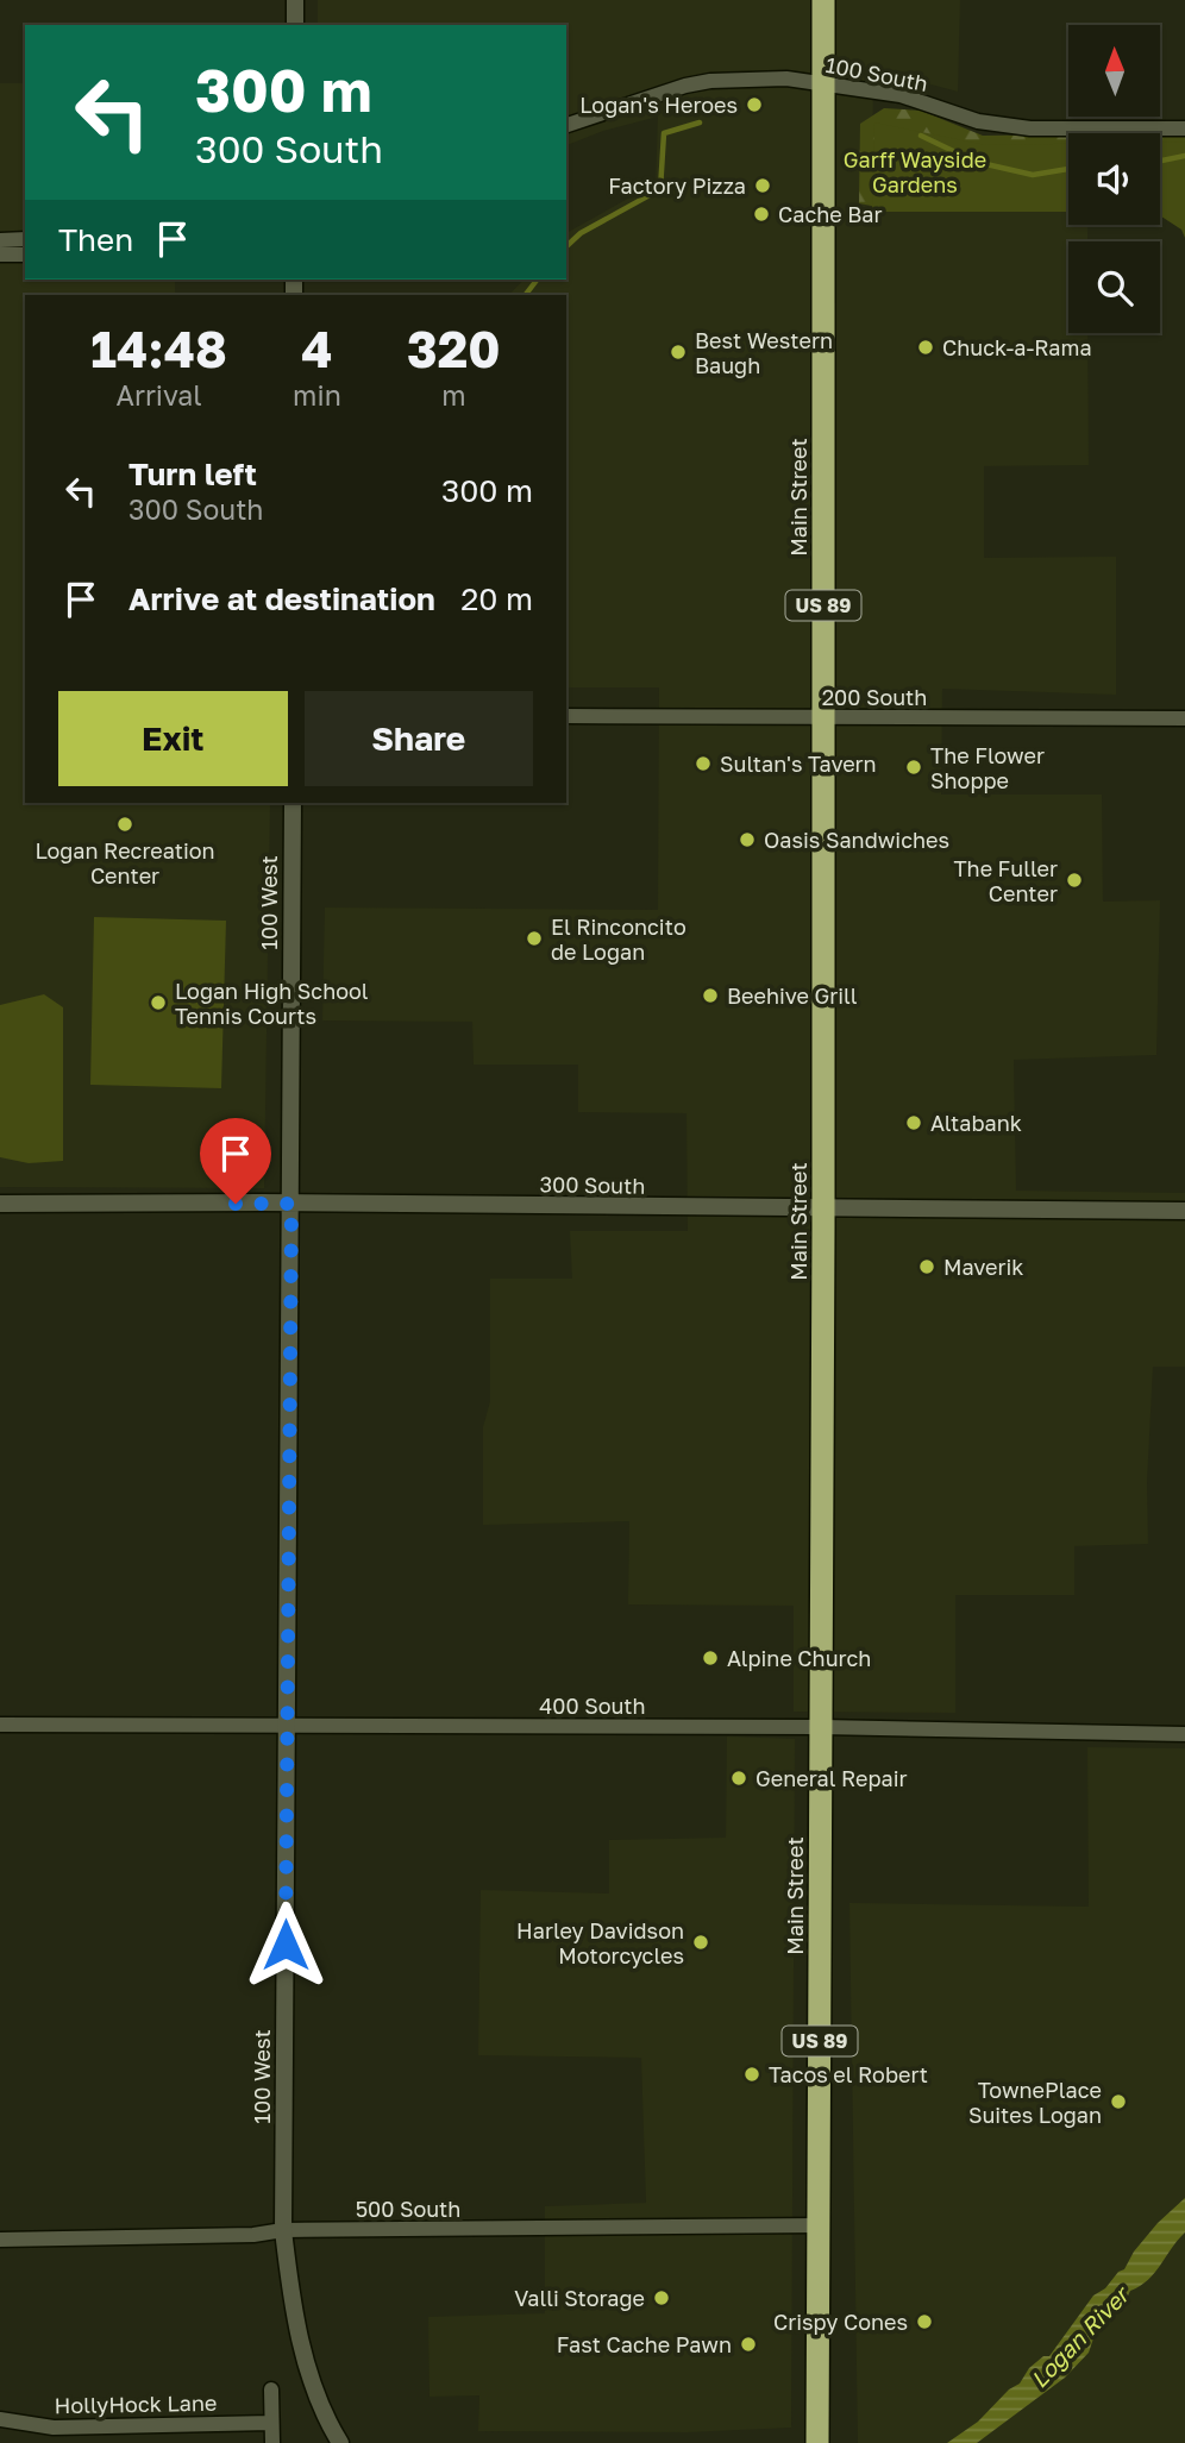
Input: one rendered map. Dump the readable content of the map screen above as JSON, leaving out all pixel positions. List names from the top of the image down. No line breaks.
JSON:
{"streets":{"highway":["Main Street","US 89"],"street":["100 South","200 South","100 West","300 South","400 South","500 South","HollyHock Lane"]},"crossings":[["100 South","Main Street"],["Main Street","200 South"],["Main Street","300 South"],["Main Street","400 South"],["Main Street","500 South"],["100 West","300 South"],["100 West","400 South"],["100 West","500 South"]],"water":["Logan River"],"parks":["Garff Wayside Gardens"],"places":["Logan's Heroes","Factory Pizza","Cache Bar","Chuck-a-Rama","Best Western Baugh","Sultan's Tavern","The Flower Shoppe","Logan Recreation Center","Oasis Sandwiches","The Fuller Center","El Rinconcito de Logan","Beehive Grill","Logan High School Tennis Courts","Altabank","Maverik","Alpine Church","General Repair","Harley Davidson Motorcycles","Tacos el Robert","TownePlace Suites Logan","Valli Storage","Crispy Cones","Fast Cache Pawn"],"north":"top","page":{"turn":["300 m","300 South"],"then":"Then","eta":["14:48","Arrival","4","min","320","m"],"list":[{"name":"Turn left","note":"300 South","value":"300 m"},{"name":"Arrive at destination","value":"20 m"}],"buttons":["Exit","Share"]}}
